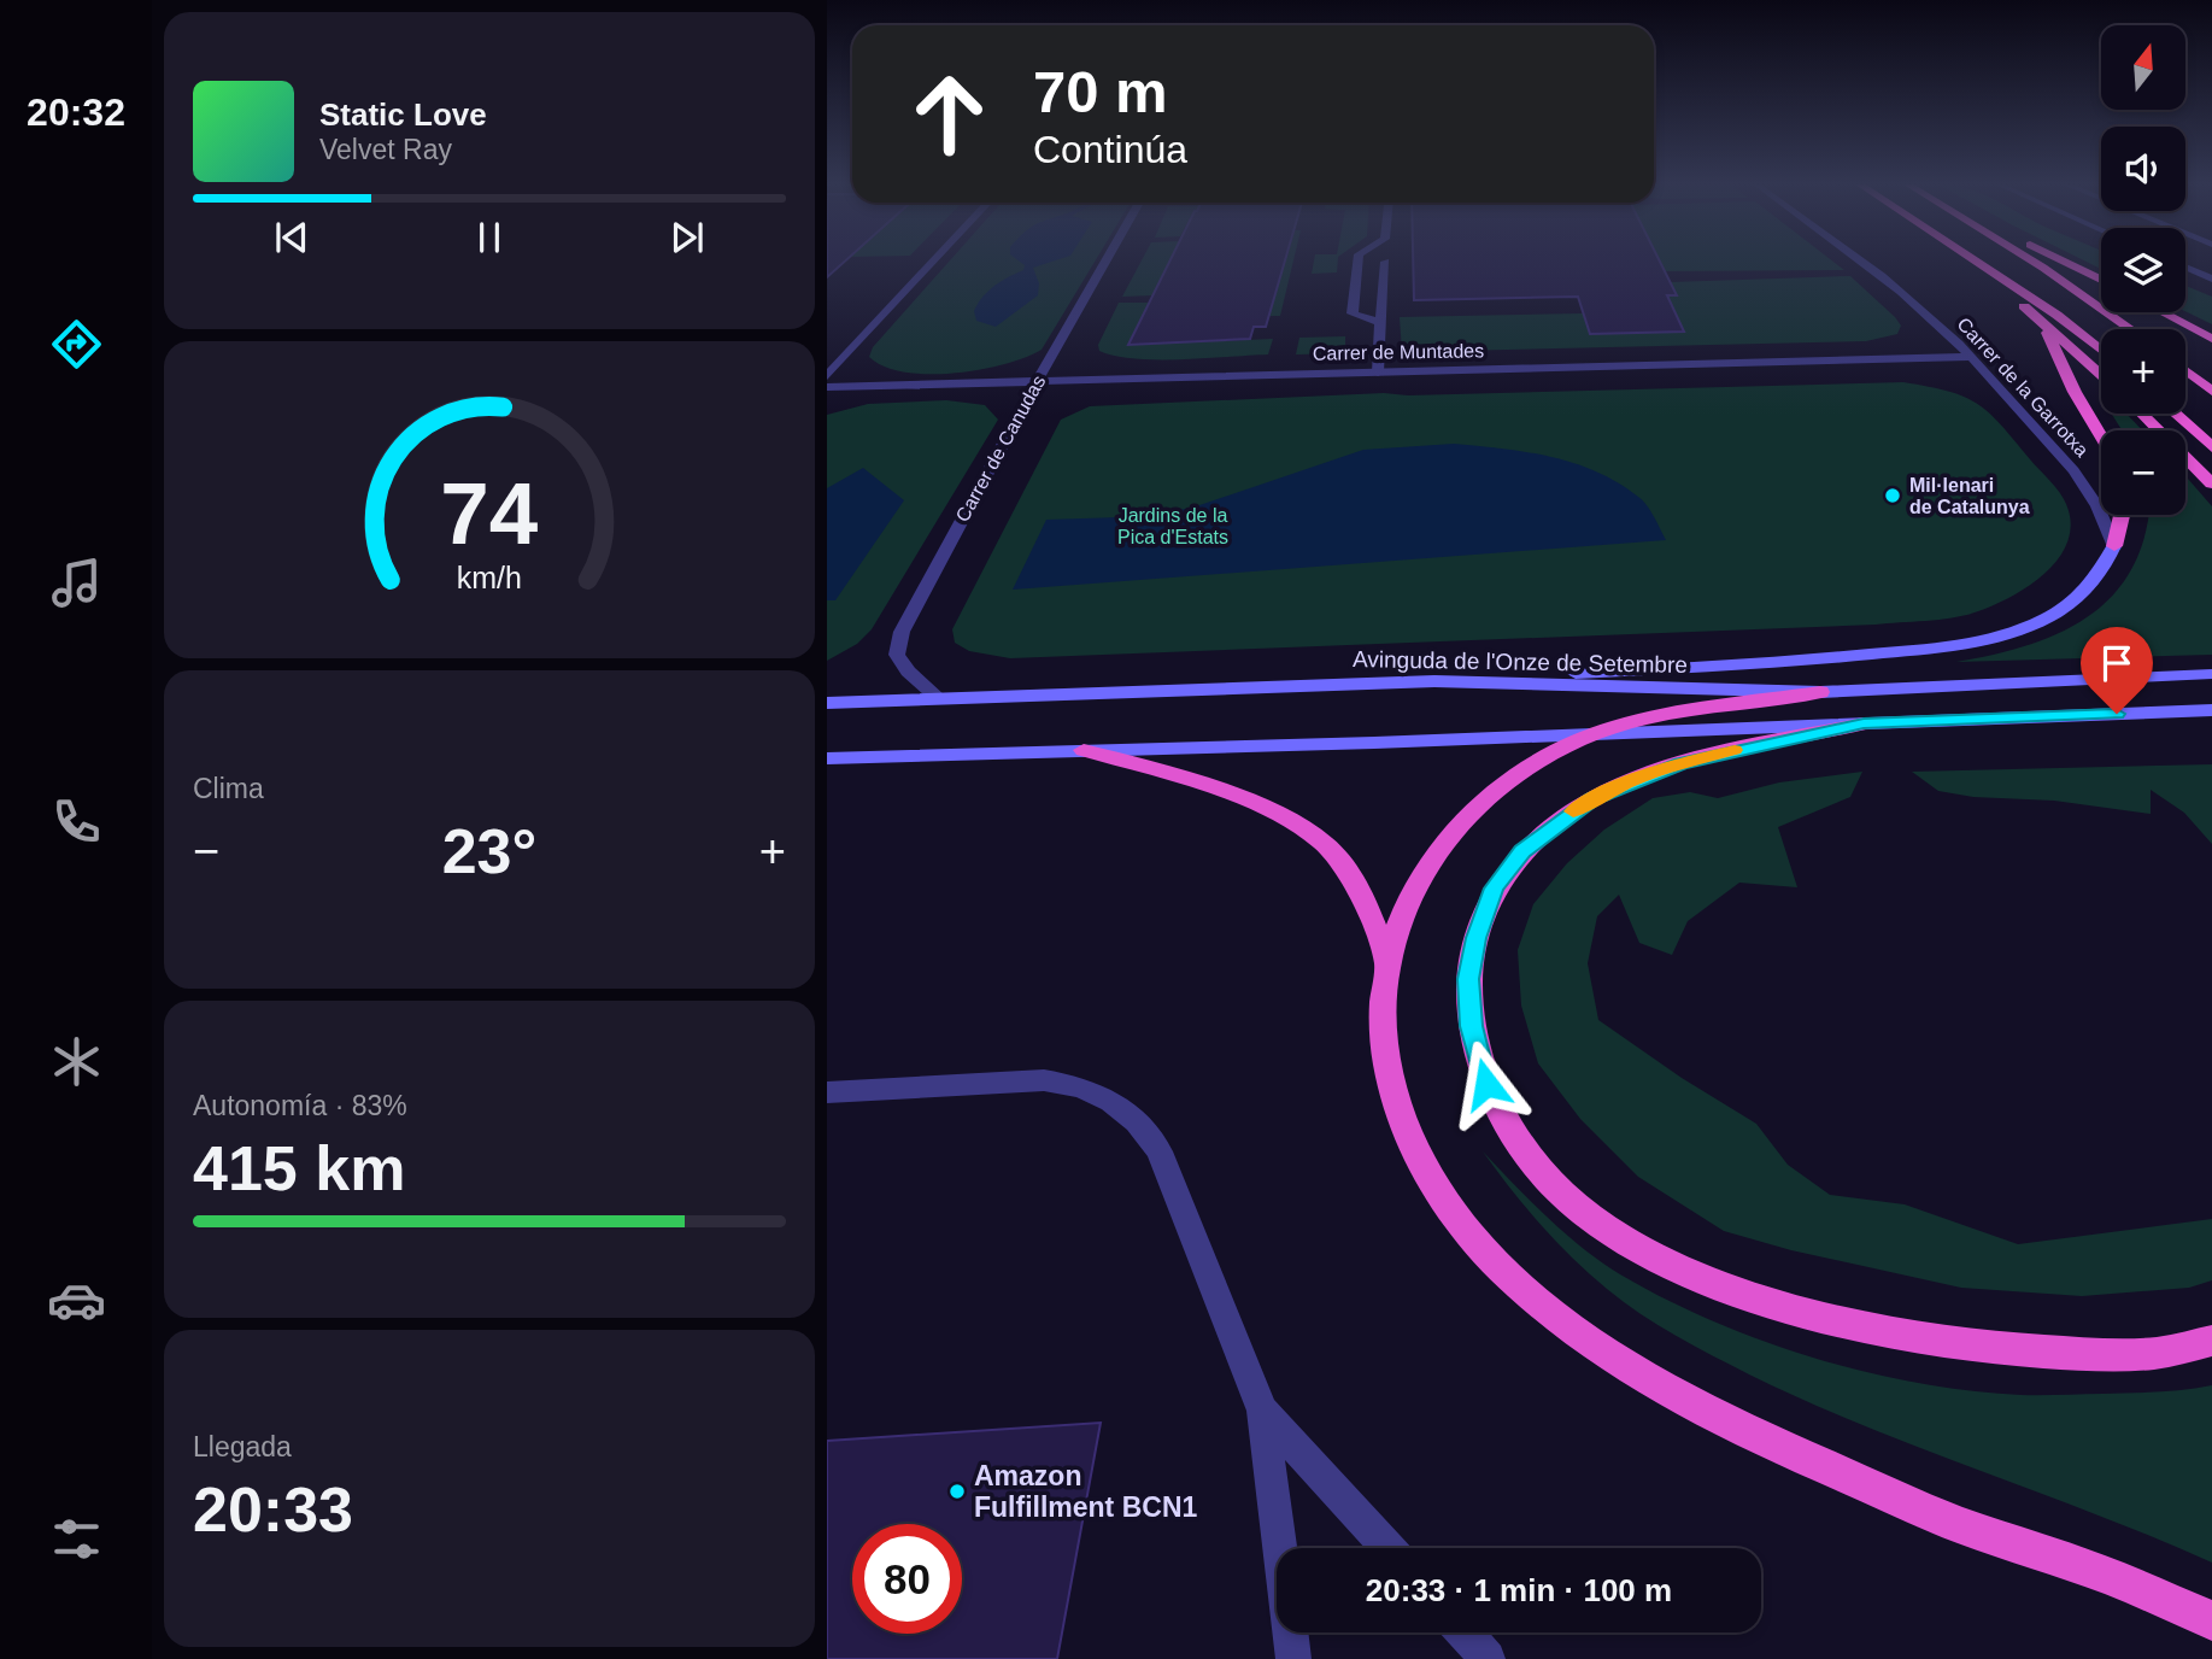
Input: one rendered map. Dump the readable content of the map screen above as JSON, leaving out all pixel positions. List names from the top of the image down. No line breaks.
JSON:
{"streets":{"main road":["Avinguda de l'Onze de Setembre"],"street":["Carrer de Muntades","Carrer de la Garrotxa","Carrer de Canudas"]},"crossings":[["Carrer de Muntades","Carrer de la Garrotxa"],["Carrer de Muntades","Carrer de Canudas"],["Carrer de Canudas","Avinguda de l'Onze de Setembre"]],"parks":["Jardins de la Pica d'Estats"],"places":["Mil·lenari de Catalunya","Amazon Fulfillment BCN1"],"north":"top","page":{"tabs":"20:32","map_buttons":["+","−"],"turn":["70 m","Continúa"],"song":["Static Love","Velvet Ray"],"tile":["Clima",["Autonomía · 83%","415 km"],["Llegada","20:33"]],"heat":["−","23°","+"],"limit":"80","trip":"20:33 · 1 min · 100 m","gauge":["74","km/h"]}}
